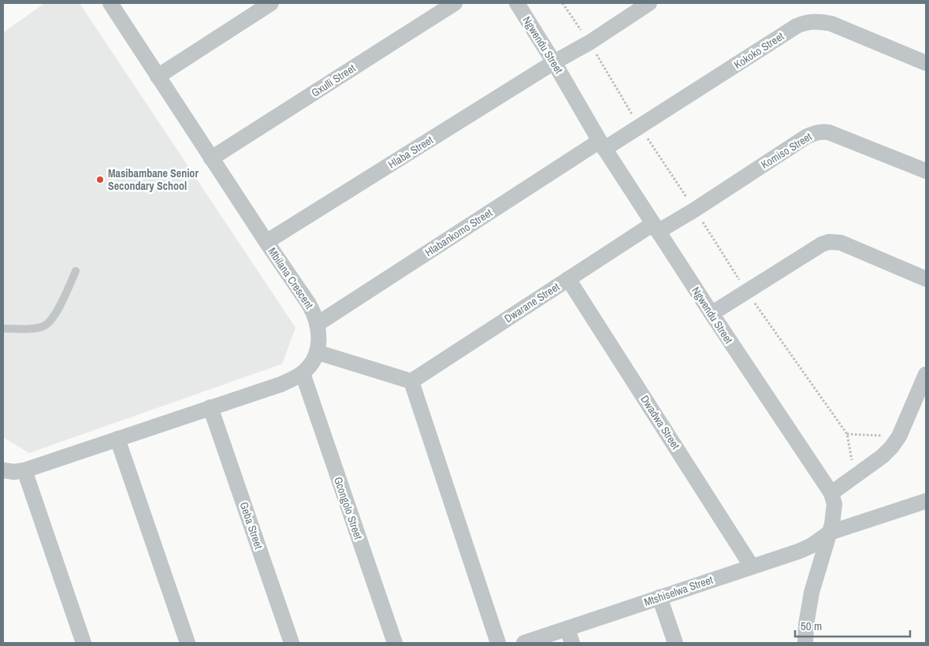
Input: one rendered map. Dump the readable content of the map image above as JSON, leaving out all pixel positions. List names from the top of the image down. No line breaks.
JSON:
{"streets":{"street":["Ngwendu Street","Kokoko Street","Gxulli Street","Komiso Street","Hlaba Street","Hlabankomo Street","Mbilana Crescent","Dwarane Street","Dwadwa Street","Gcongolo Street","Geba Street","Mtshiselwa Street"]},"crossings":[["Ngwendu Street","Kokoko Street"],["Ngwendu Street","Komiso Street"],["Ngwendu Street","Hlaba Street"],["Ngwendu Street","Hlabankomo Street"],["Ngwendu Street","Dwarane Street"],["Ngwendu Street","Mtshiselwa Street"],["Kokoko Street","Hlabankomo Street"],["Gxulli Street","Mbilana Crescent"],["Komiso Street","Dwarane Street"],["Hlaba Street","Mbilana Crescent"],["Hlabankomo Street","Mbilana Crescent"],["Mbilana Crescent","Gcongolo Street"],["Mbilana Crescent","Geba Street"],["Dwarane Street","Dwadwa Street"],["Dwadwa Street","Mtshiselwa Street"]],"places":["Masibambane Senior Secondary School"],"scale_bar":"50 m"}
